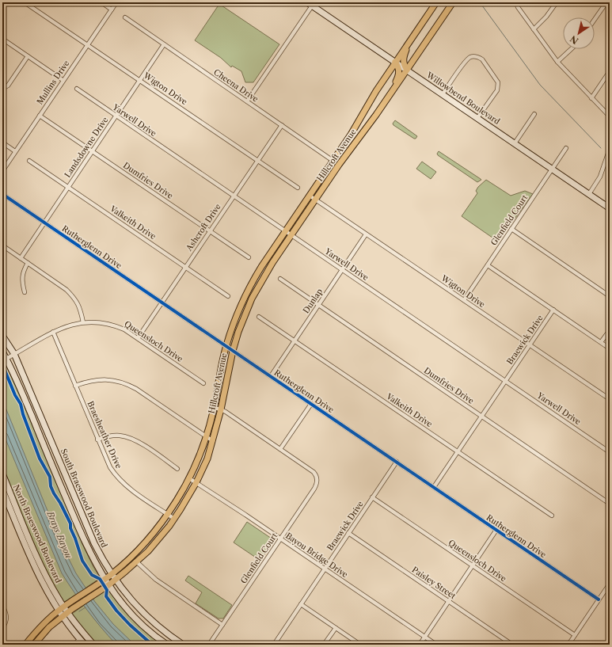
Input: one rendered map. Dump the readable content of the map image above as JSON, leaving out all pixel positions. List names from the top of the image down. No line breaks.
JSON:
{"streets":{"main road":["Willowbend Boulevard","Hillcroft Avenue","South Braeswood Boulevard","North Braeswood Boulevard"],"street":["Mullins Drive","Cheena Drive","Wigton Drive","Yarwell Drive","Landsdowne Drive","Dumfries Drive","Glenfield Court","Valkeith Drive","Ashcroft Drive","Rutherglenn Drive","Dunlap","Braewick Drive","Queensloch Drive","Braesheather Drive","Bayou Bridge Drive","Paisley Street"]},"crossings":[["Mullins Drive","Wigton Drive"],["Mullins Drive","Dumfries Drive"],["Cheena Drive","Landsdowne Drive"],["Cheena Drive","Hillcroft Avenue"],["Cheena Drive","Ashcroft Drive"],["Wigton Drive","Landsdowne Drive"],["Wigton Drive","Hillcroft Avenue"],["Wigton Drive","Glenfield Court"],["Wigton Drive","Ashcroft Drive"],["Wigton Drive","Dunlap"],["Wigton Drive","Braewick Drive"],["Willowbend Boulevard","Hillcroft Avenue"],["Willowbend Boulevard","Glenfield Court"],["Yarwell Drive","Landsdowne Drive"],["Yarwell Drive","Hillcroft Avenue"],["Yarwell Drive","Ashcroft Drive"],["Yarwell Drive","Dunlap"],["Yarwell Drive","Braewick Drive"],["Landsdowne Drive","Dumfries Drive"],["Landsdowne Drive","Valkeith Drive"],["Landsdowne Drive","Rutherglenn Drive"],["Hillcroft Avenue","Rutherglenn Drive"],["Hillcroft Avenue","Braesheather Drive"],["Hillcroft Avenue","South Braeswood Boulevard"],["Hillcroft Avenue","North Braeswood Boulevard"],["Hillcroft Avenue","Bayou Bridge Drive"],["Dumfries Drive","Ashcroft Drive"],["Dumfries Drive","Dunlap"],["Dumfries Drive","Braewick Drive"],["Glenfield Court","Bayou Bridge Drive"],["Valkeith Drive","Ashcroft Drive"],["Valkeith Drive","Dunlap"],["Valkeith Drive","Braewick Drive"],["Ashcroft Drive","Rutherglenn Drive"],["Ashcroft Drive","Queensloch Drive"],["Rutherglenn Drive","Dunlap"],["Rutherglenn Drive","Braewick Drive"],["Braewick Drive","Queensloch Drive"],["Braewick Drive","Bayou Bridge Drive"],["Braewick Drive","Paisley Street"],["Queensloch Drive","Braesheather Drive"],["Queensloch Drive","South Braeswood Boulevard"]],"water":["Brays Bayou"],"north":"bottom left"}
